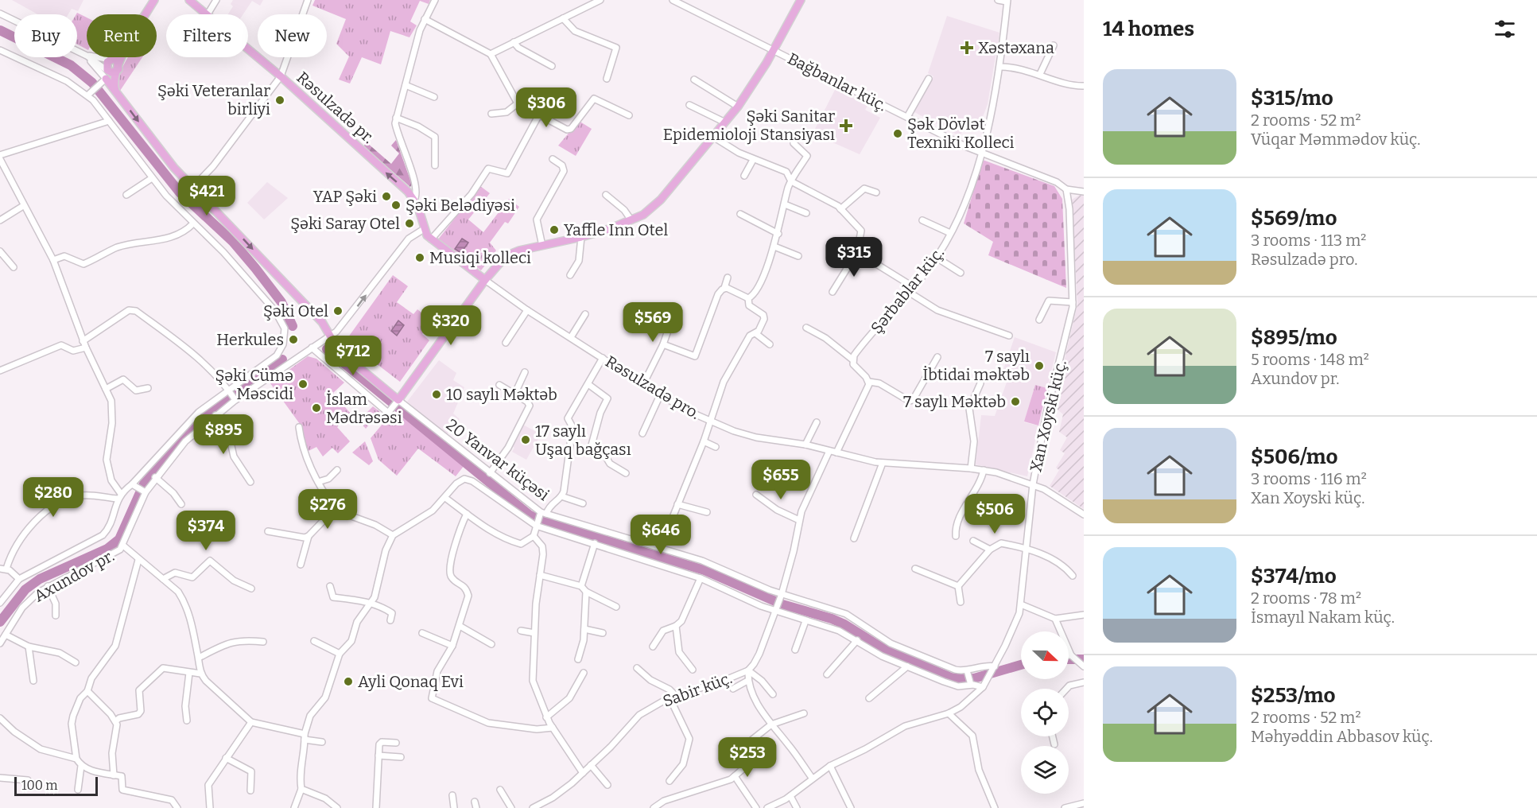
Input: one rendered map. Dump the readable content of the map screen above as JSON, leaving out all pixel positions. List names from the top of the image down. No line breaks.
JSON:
{"streets":{"main road":["Rəsulzadə pr.","20 Yanvar küçəsi"],"street":["Bağbanlar küç.","Şərbablar küç.","Rəsulzadə pro.","Xan Xoyski küç.","Axundov pr.","Sabir küç."]},"crossings":[["Bağbanlar küç.","Şərbablar küç."],["Bağbanlar küç.","Xan Xoyski küç."],["Rəsulzadə pro.","Xan Xoyski küç."],["Xan Xoyski küç.","20 Yanvar küçəsi"],["20 Yanvar küçəsi","Axundov pr."],["20 Yanvar küçəsi","Sabir küç."]],"one_way":["Rəsulzadə pr."],"places":{"health":["Xəstəxana","Şəki Sanitar Epidemioloji Stansiyası"],"other":["Şəki Veteranlar birliyi","Şək Dövlət Texniki Kolleci","YAP Şəki","Şəki Belədiyəsi","Şəki Saray Otel","Yaffle Inn Otel","Musiqi kolleci","Şəki Otel","Herkules","7 saylı İbtidai məktəb","Şəki Cümə Məscidi","10 saylı Məktəb","7 saylı Məktəb","İslam Mədrəsəsi","17 saylı Uşaq bağçası","Ayli Qonaq Evi"]},"scale_bar":"100 m","north":"right","page":{"heading":"14 homes","chip":["Buy","Rent","Filters","New"],"list":[{"name":"$315/mo","note":"2 rooms · 52 m² · Vüqar Məmmədov küç."},{"name":"$569/mo","note":"3 rooms · 113 m² · Rəsulzadə pro."},{"name":"$895/mo","note":"5 rooms · 148 m² · Axundov pr."},{"name":"$506/mo","note":"3 rooms · 116 m² · Xan Xoyski küç."},{"name":"$374/mo","note":"2 rooms · 78 m² · İsmayıl Nakam küç."},{"name":"$253/mo","note":"2 rooms · 52 m² · Məhyəddin Abbasov küç."}],"price":["$306","$421","$315","$569","$320","$712","$895","$655","$280","$276","$506","$374","$646","$253"],"scale":"100 m"}}
